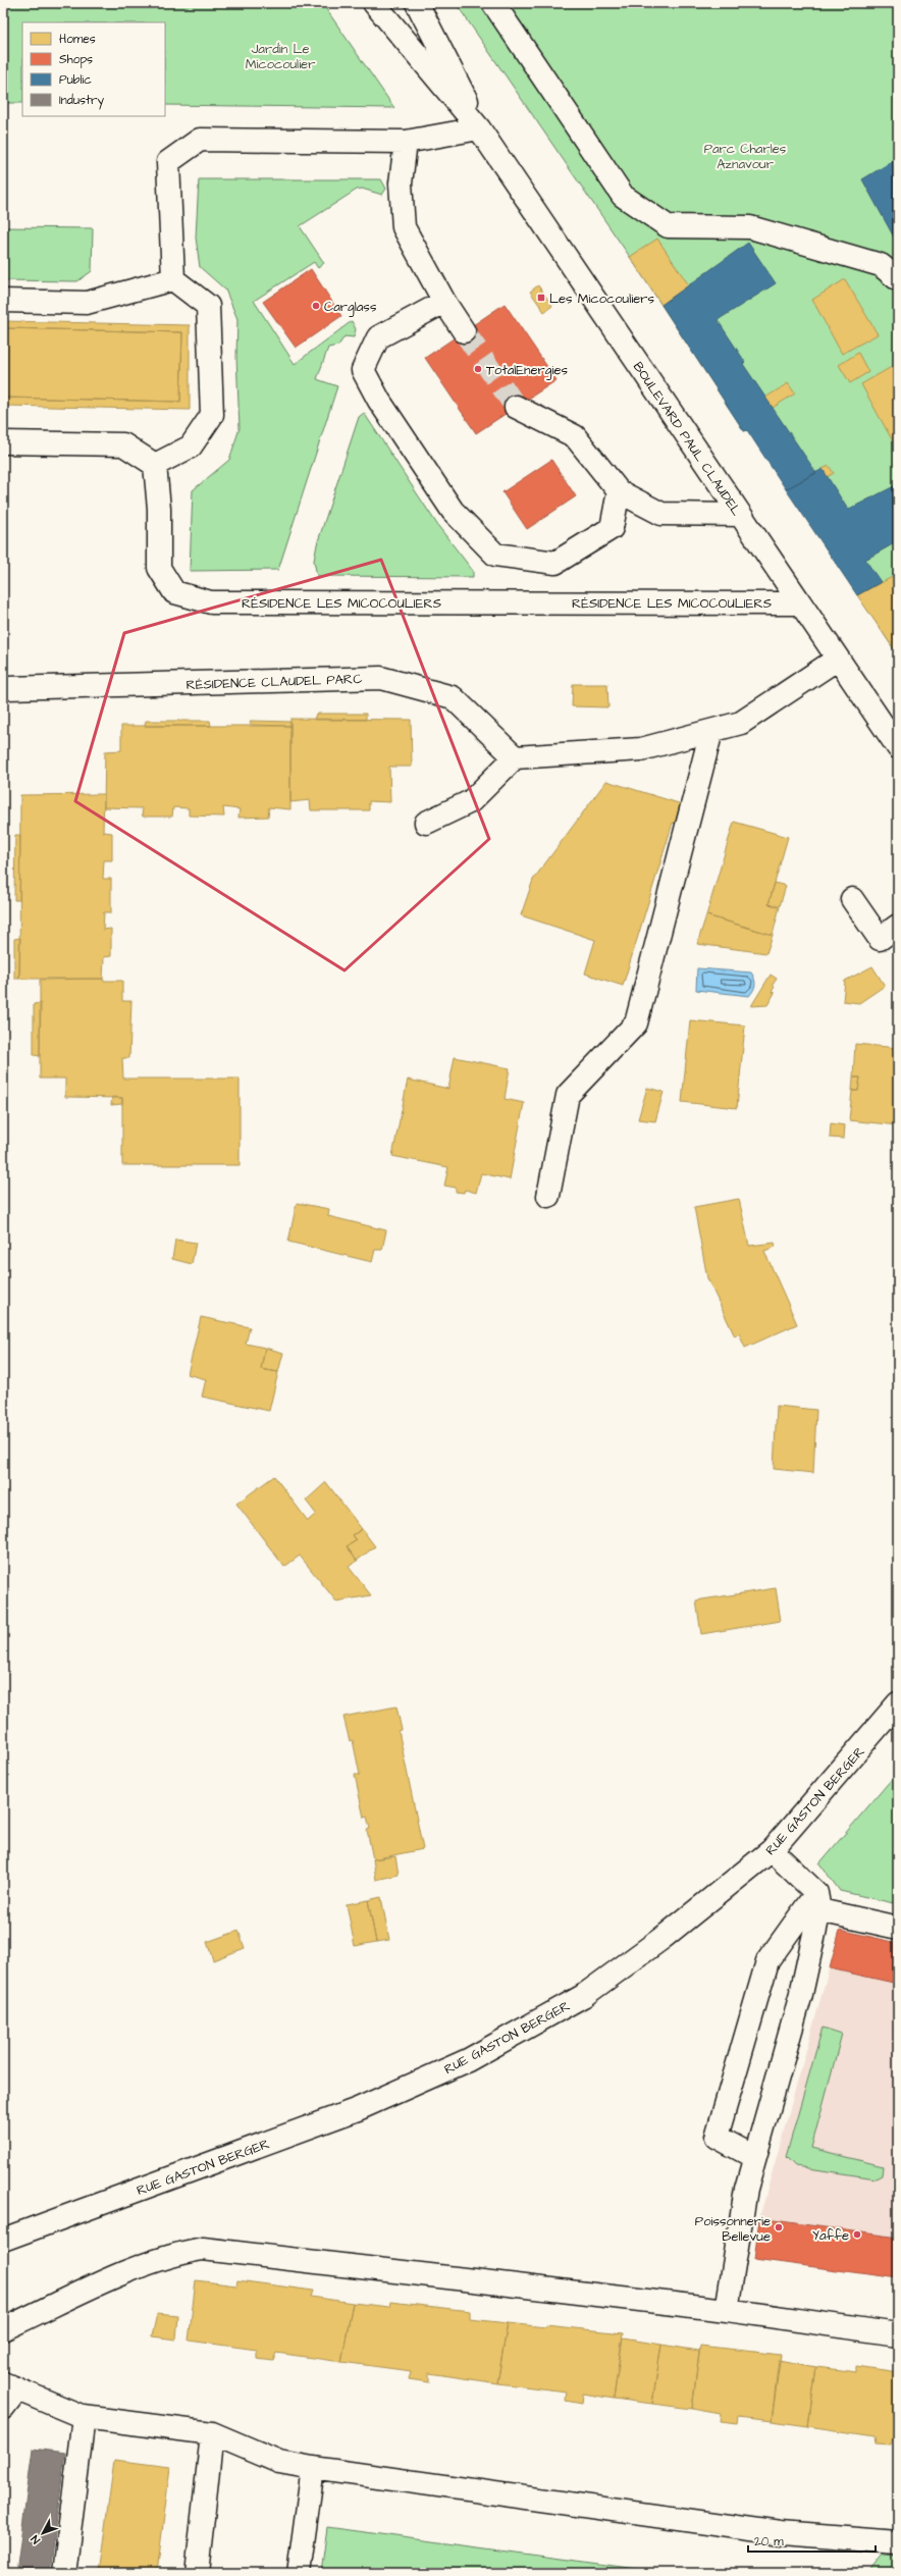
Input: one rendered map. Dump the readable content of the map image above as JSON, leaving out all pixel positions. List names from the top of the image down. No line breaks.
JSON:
{"streets":{"street":["BOULEVARD PAUL CLAUDEL","RÉSIDENCE LES MICOCOULIERS","RÉSIDENCE CLAUDEL PARC","RUE GASTON BERGER"]},"crossings":[["BOULEVARD PAUL CLAUDEL","RÉSIDENCE LES MICOCOULIERS"]],"parks":["Jardin Le Micocoulier","Parc Charles Aznavour"],"places":{"transit":["Les Micocouliers"],"other":["Carglass","TotalEnergies","Poissonnerie Bellevue","Yaffe"]},"legend":["Homes","Shops","Public","Industry"],"scale_bar":"20 m","north":"bottom left"}
